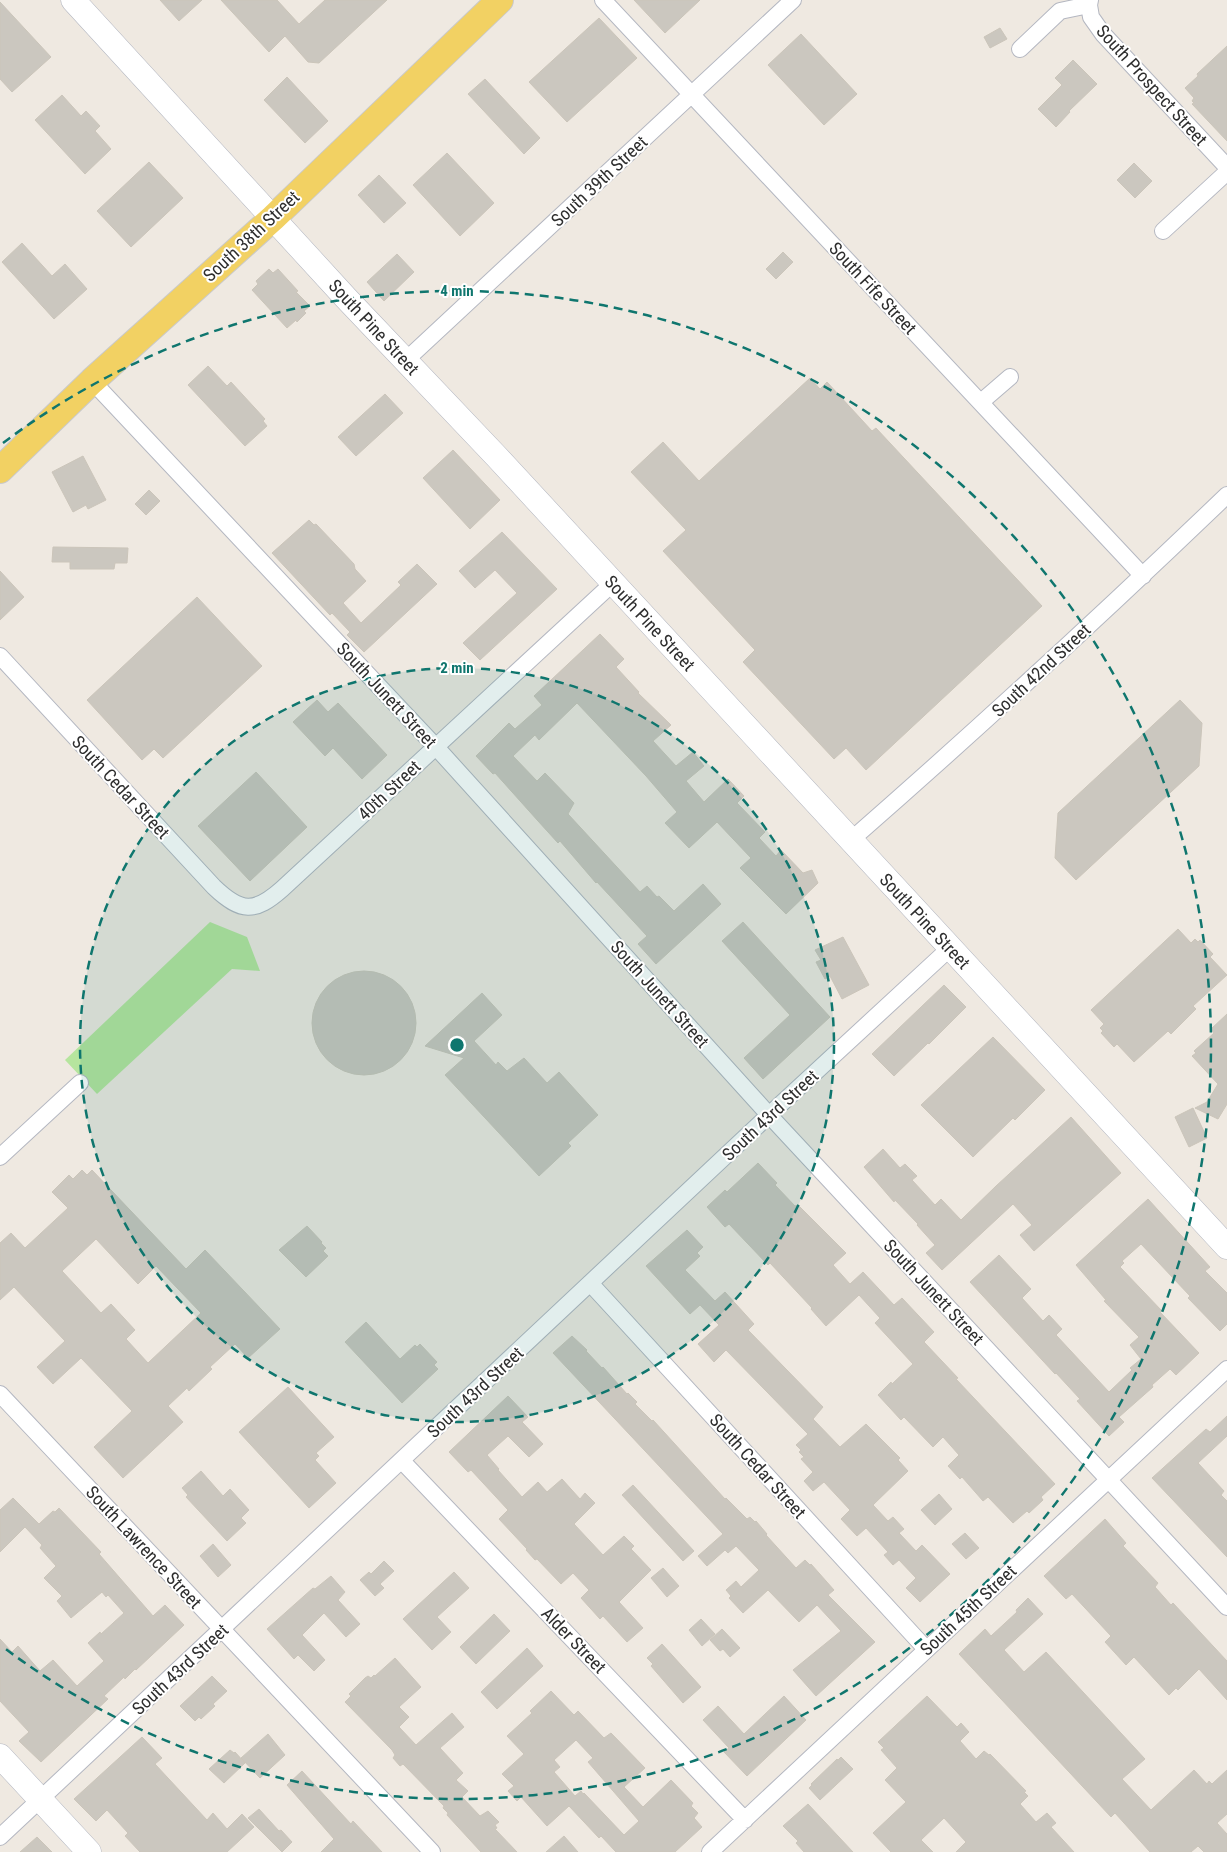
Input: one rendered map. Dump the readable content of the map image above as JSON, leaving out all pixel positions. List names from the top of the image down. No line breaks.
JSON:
{"streets":{"main road":["South 38th Street","South Pine Street"],"street":["South Prospect Street","South 39th Street","South Fife Street","South 42nd Street","South Junett Street","South Cedar Street","40th Street","South 43rd Street","South Lawrence Street","South 45th Street","Alder Street"]},"crossings":[["South 39th Street","South Fife Street"],["South 39th Street","South Pine Street"],["South 38th Street","South Pine Street"],["South 38th Street","South Junett Street"],["South Fife Street","South 42nd Street"],["South Pine Street","South 42nd Street"],["South Pine Street","40th Street"],["South Pine Street","South 43rd Street"],["South Junett Street","40th Street"],["South Junett Street","South 43rd Street"],["South Junett Street","South 45th Street"],["South Cedar Street","40th Street"],["South Cedar Street","South 43rd Street"],["South Cedar Street","South 45th Street"],["South 43rd Street","South Lawrence Street"],["South 43rd Street","Alder Street"],["South 45th Street","Alder Street"]],"rings":["4 min","2 min"]}
